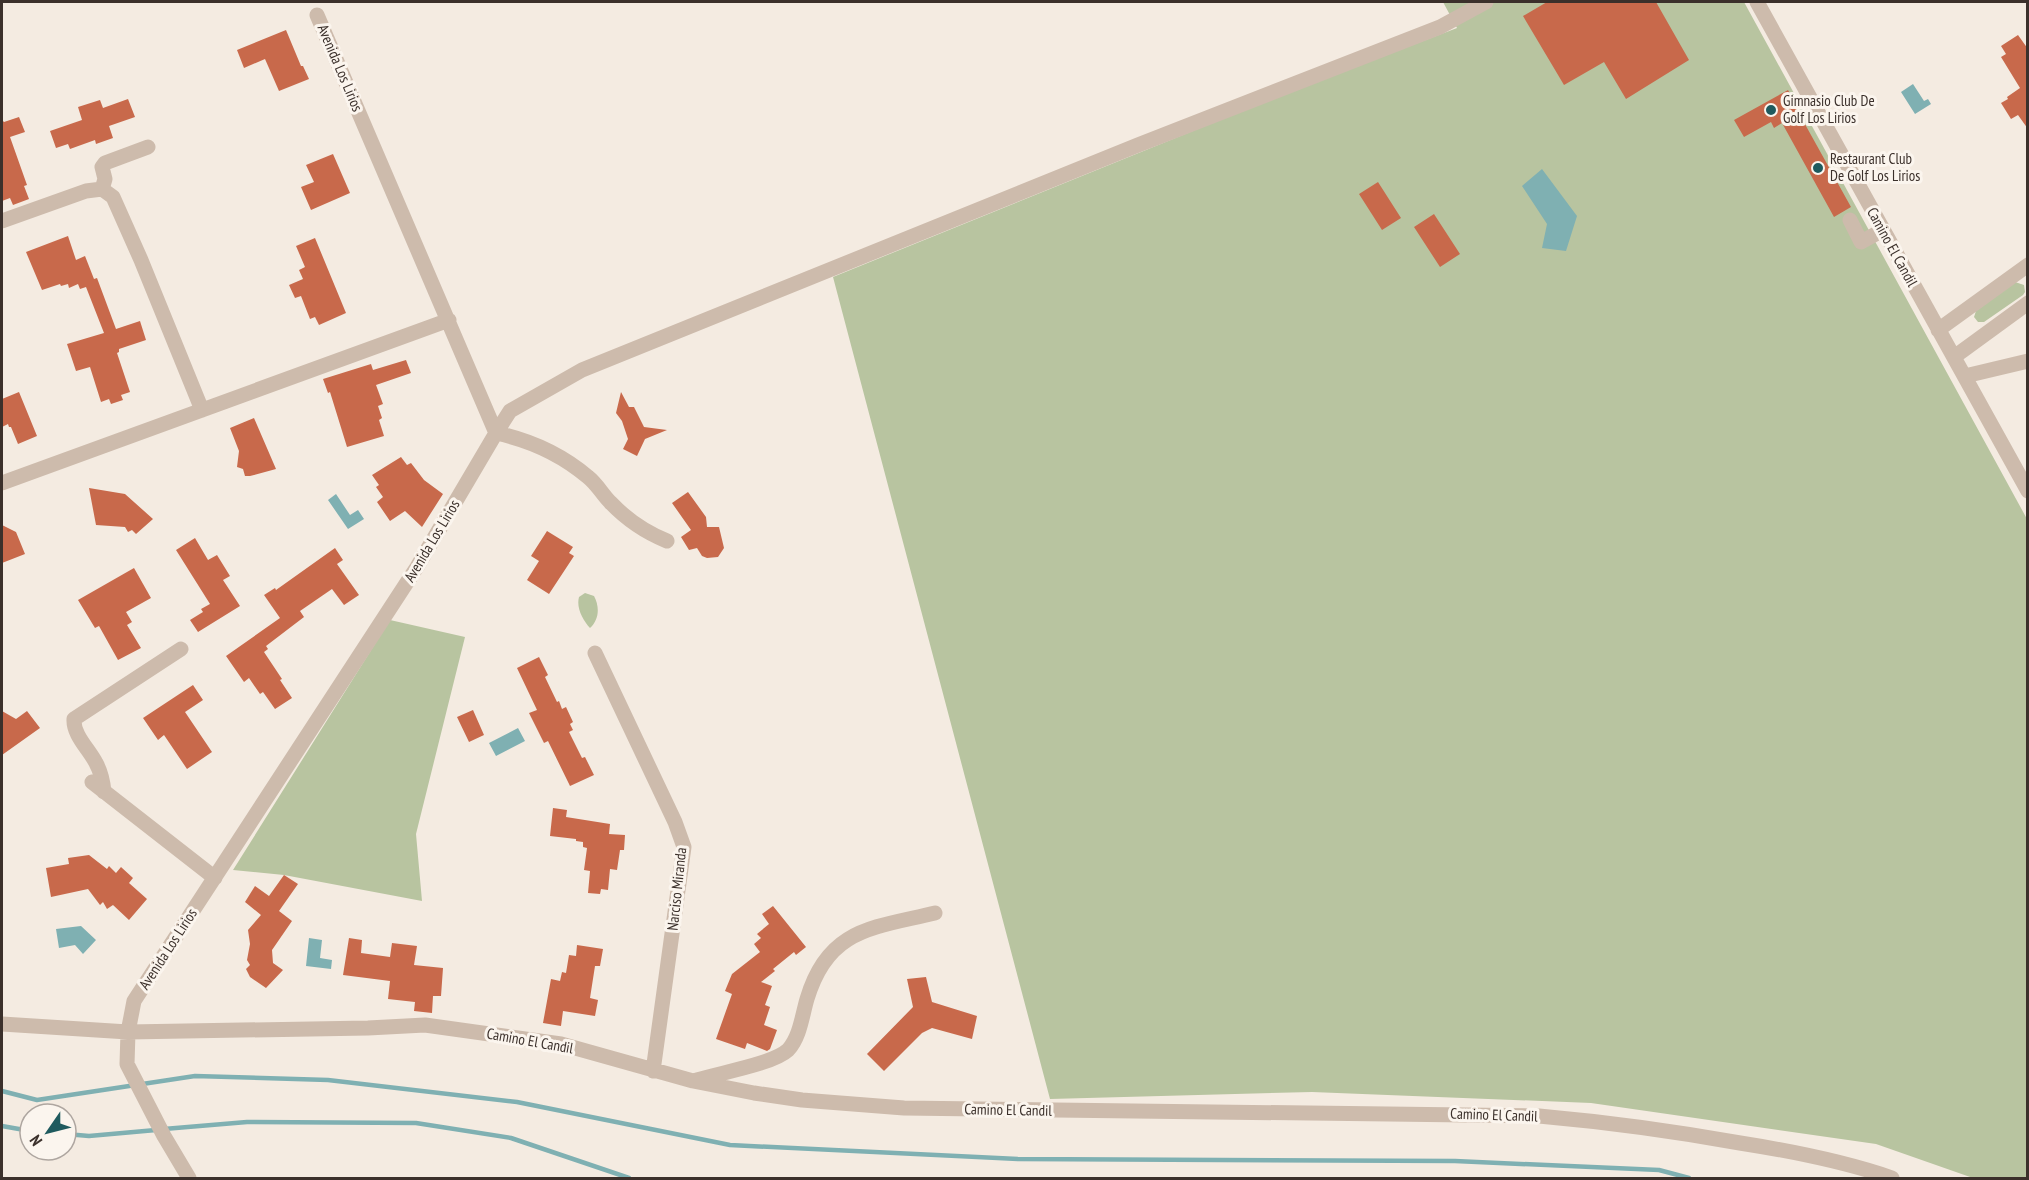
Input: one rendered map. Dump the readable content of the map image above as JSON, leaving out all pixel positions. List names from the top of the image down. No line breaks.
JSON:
{"streets":{"street":["Avenida Los Lirios","Camino El Candil","Narciso Miranda"]},"crossings":[["Avenida Los Lirios","Camino El Candil"],["Camino El Candil","Narciso Miranda"]],"places":["Gimnasio Club De Golf Los Lirios","Restaurant Club De Golf Los Lirios"],"north":"bottom left"}
